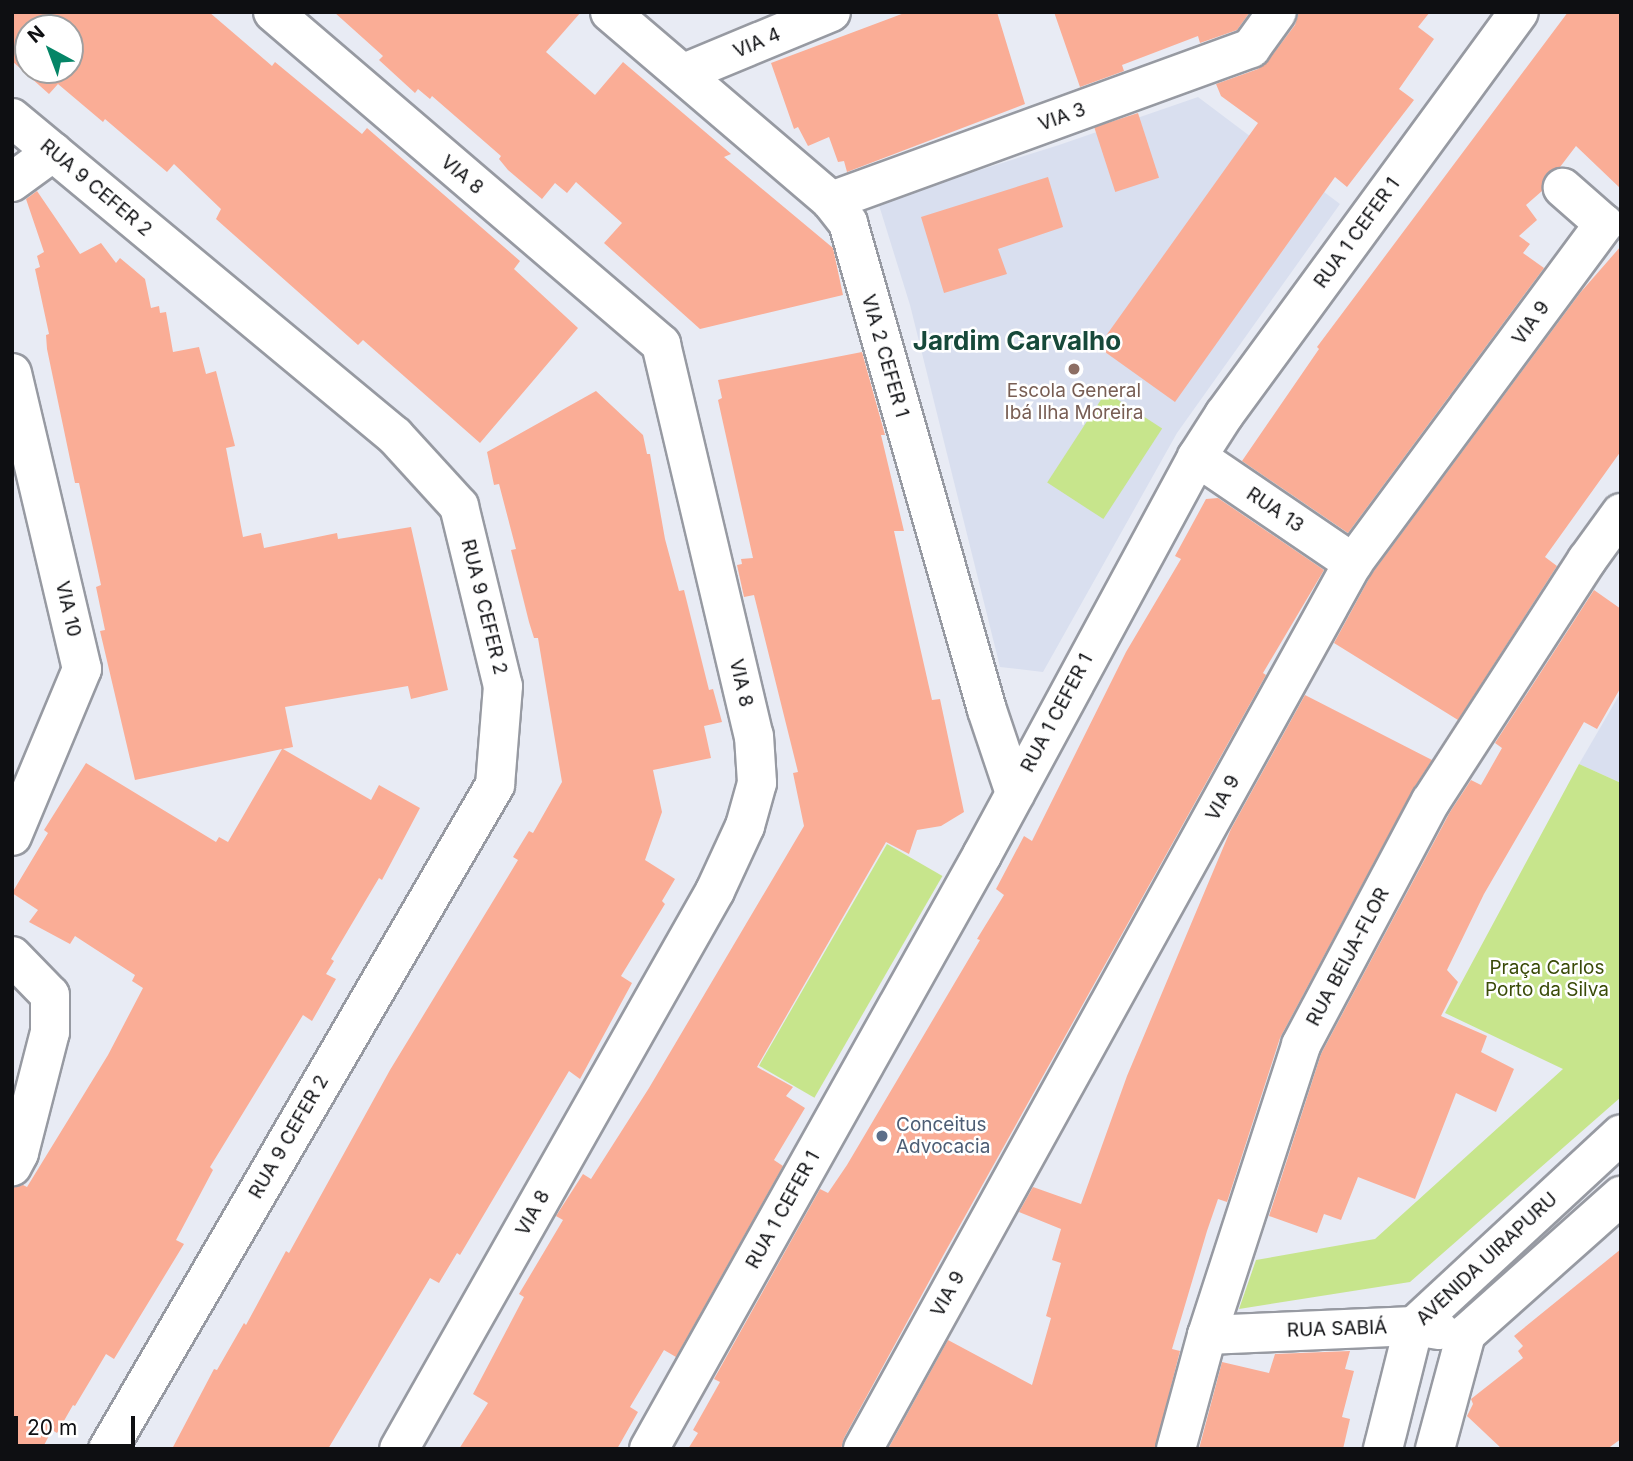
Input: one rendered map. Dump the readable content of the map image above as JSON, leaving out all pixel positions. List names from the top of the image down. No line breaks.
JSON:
{"streets":{"street":["VIA 4","VIA 3","VIA 8","RUA 9 CEFER 2","RUA 1 CEFER 1","VIA 9","VIA 2 CEFER 1","RUA 13","VIA 10","RUA BEIJA-FLOR","AVENIDA UIRAPURU","RUA SABIÁ"]},"crossings":[["VIA 4","VIA 2 CEFER 1"],["VIA 3","VIA 2 CEFER 1"],["RUA 1 CEFER 1","VIA 2 CEFER 1"],["RUA 1 CEFER 1","RUA 13"],["VIA 9","RUA 13"],["RUA BEIJA-FLOR","RUA SABIÁ"],["AVENIDA UIRAPURU","RUA SABIÁ"]],"districts":["Jardim Carvalho"],"parks":["Praça Carlos Porto da Silva"],"places":["Escola General Ibá Ilha Moreira","Conceitus Advocacia"],"scale_bar":"20 m","north":"top left"}
